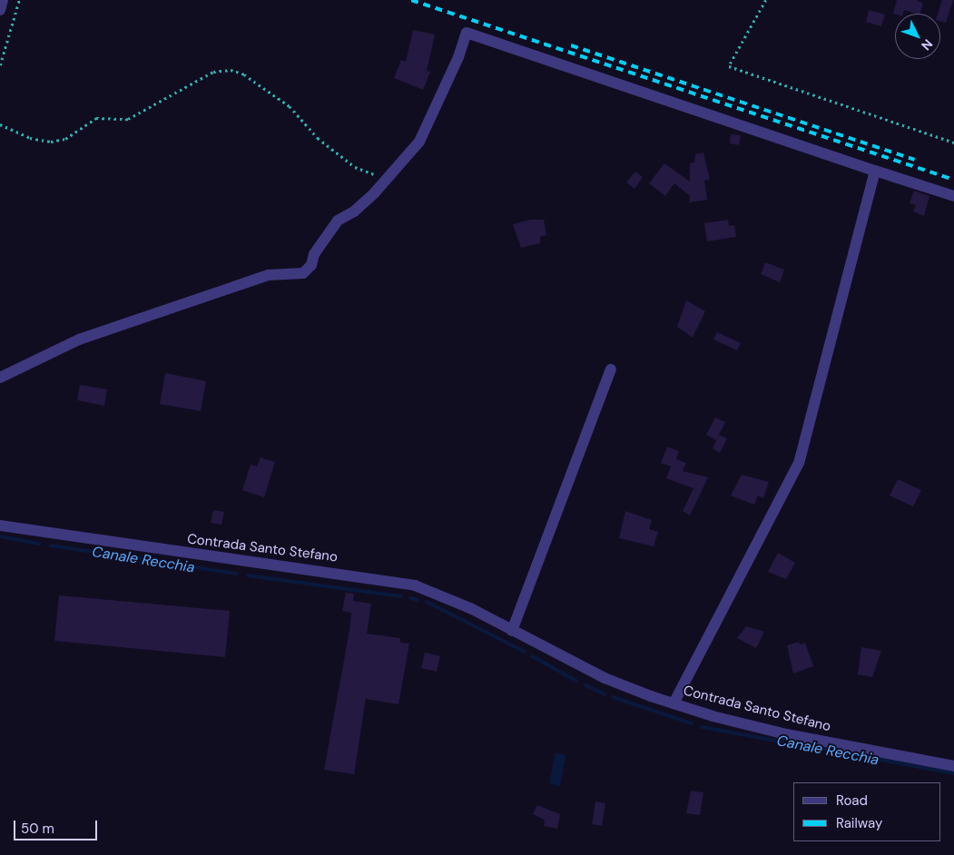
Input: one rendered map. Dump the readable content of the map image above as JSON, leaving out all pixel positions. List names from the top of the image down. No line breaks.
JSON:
{"streets":{"street":["Contrada Santo Stefano"]},"water":["Canale Recchia"],"legend":["Road","Railway"],"scale_bar":"50 m","north":"bottom right"}
